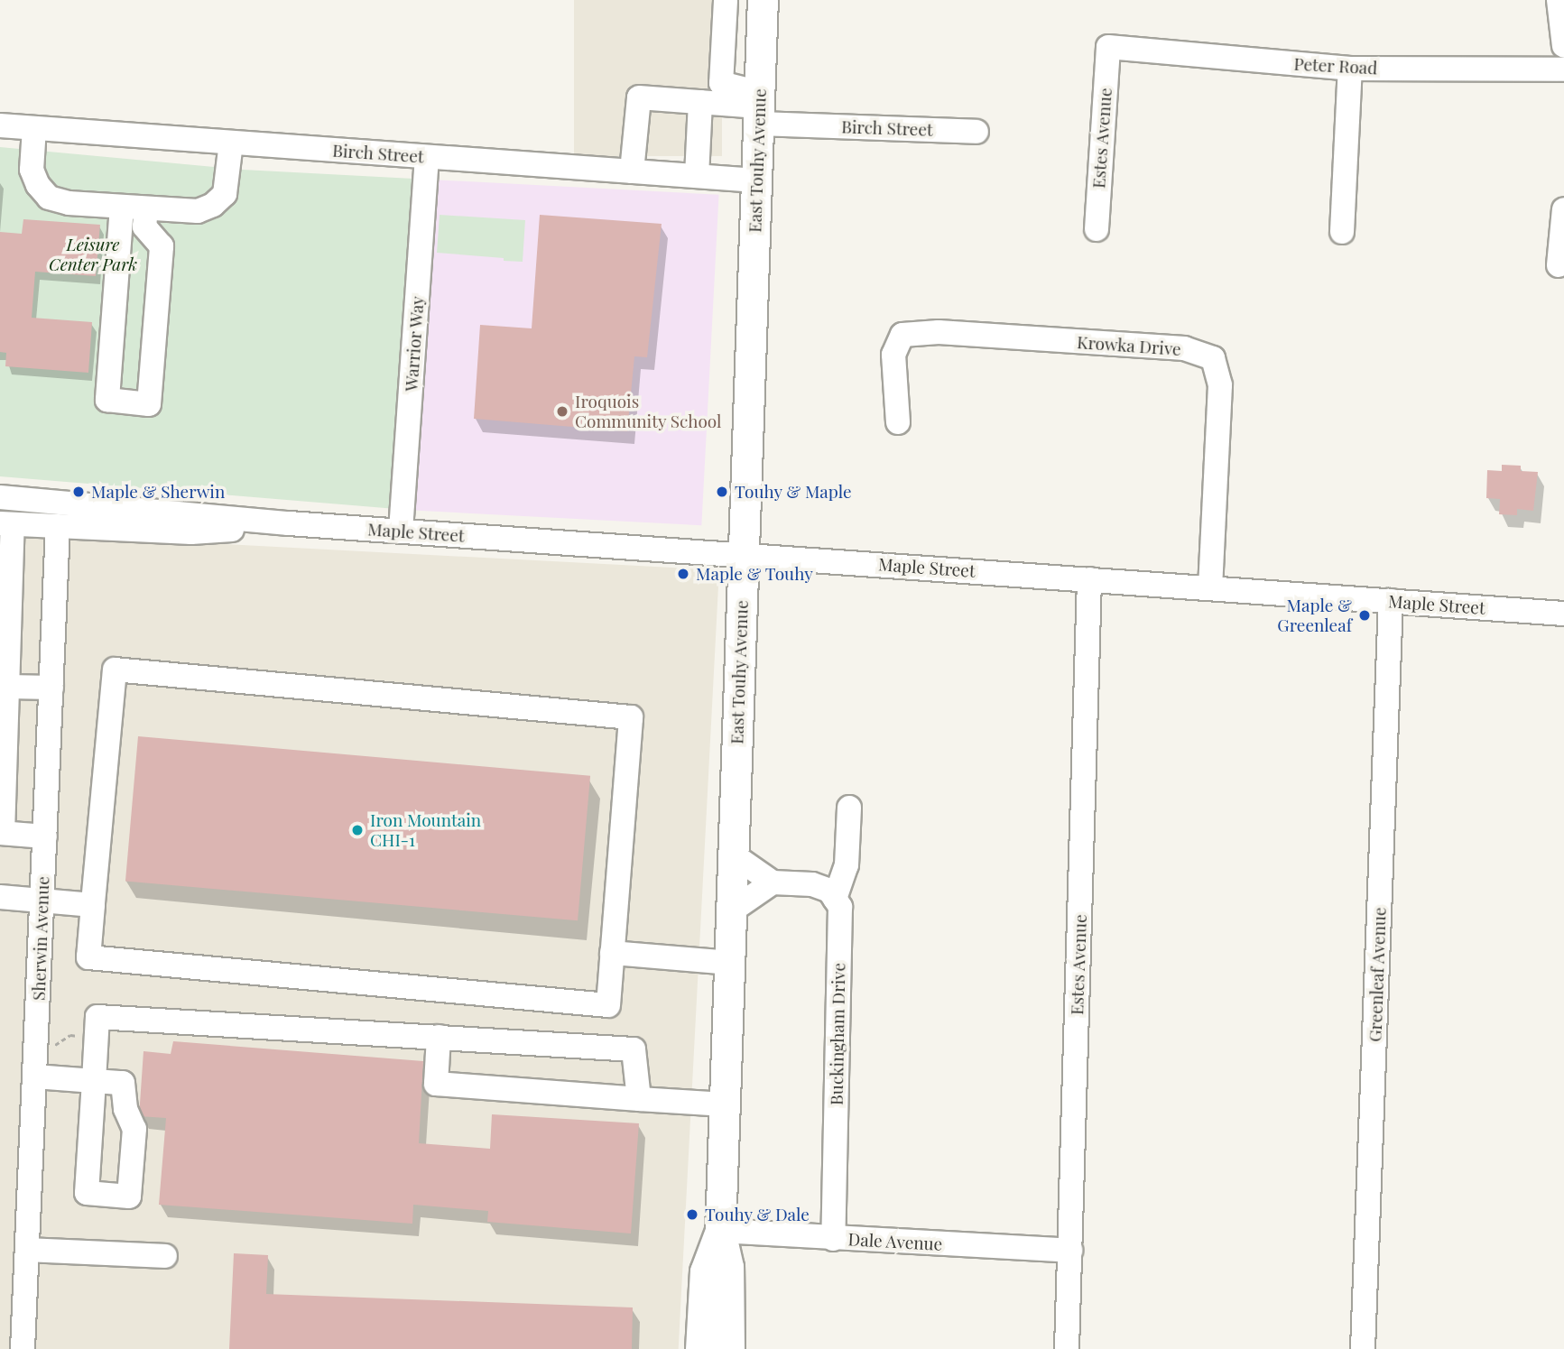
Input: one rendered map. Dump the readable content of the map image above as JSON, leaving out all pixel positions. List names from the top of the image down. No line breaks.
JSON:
{"streets":{"main road":["East Touhy Avenue"],"street":["Peter Road","Birch Street","Estes Avenue","Warrior Way","Krowka Drive","Maple Street","Sherwin Avenue","Greenleaf Avenue","Buckingham Drive","Dale Avenue"]},"crossings":[["Peter Road","Estes Avenue"],["Birch Street","East Touhy Avenue"],["Birch Street","Warrior Way"],["Estes Avenue","Maple Street"],["Estes Avenue","Dale Avenue"],["East Touhy Avenue","Maple Street"],["East Touhy Avenue","Dale Avenue"],["Warrior Way","Maple Street"],["Krowka Drive","Maple Street"],["Maple Street","Sherwin Avenue"],["Maple Street","Greenleaf Avenue"],["Buckingham Drive","Dale Avenue"]],"parks":["Leisure Center Park"],"places":["Iroquois Community School","Maple & Sherwin","Touhy & Maple","Maple & Touhy","Maple & Greenleaf","Iron Mountain CHI-1","Touhy & Dale"]}
